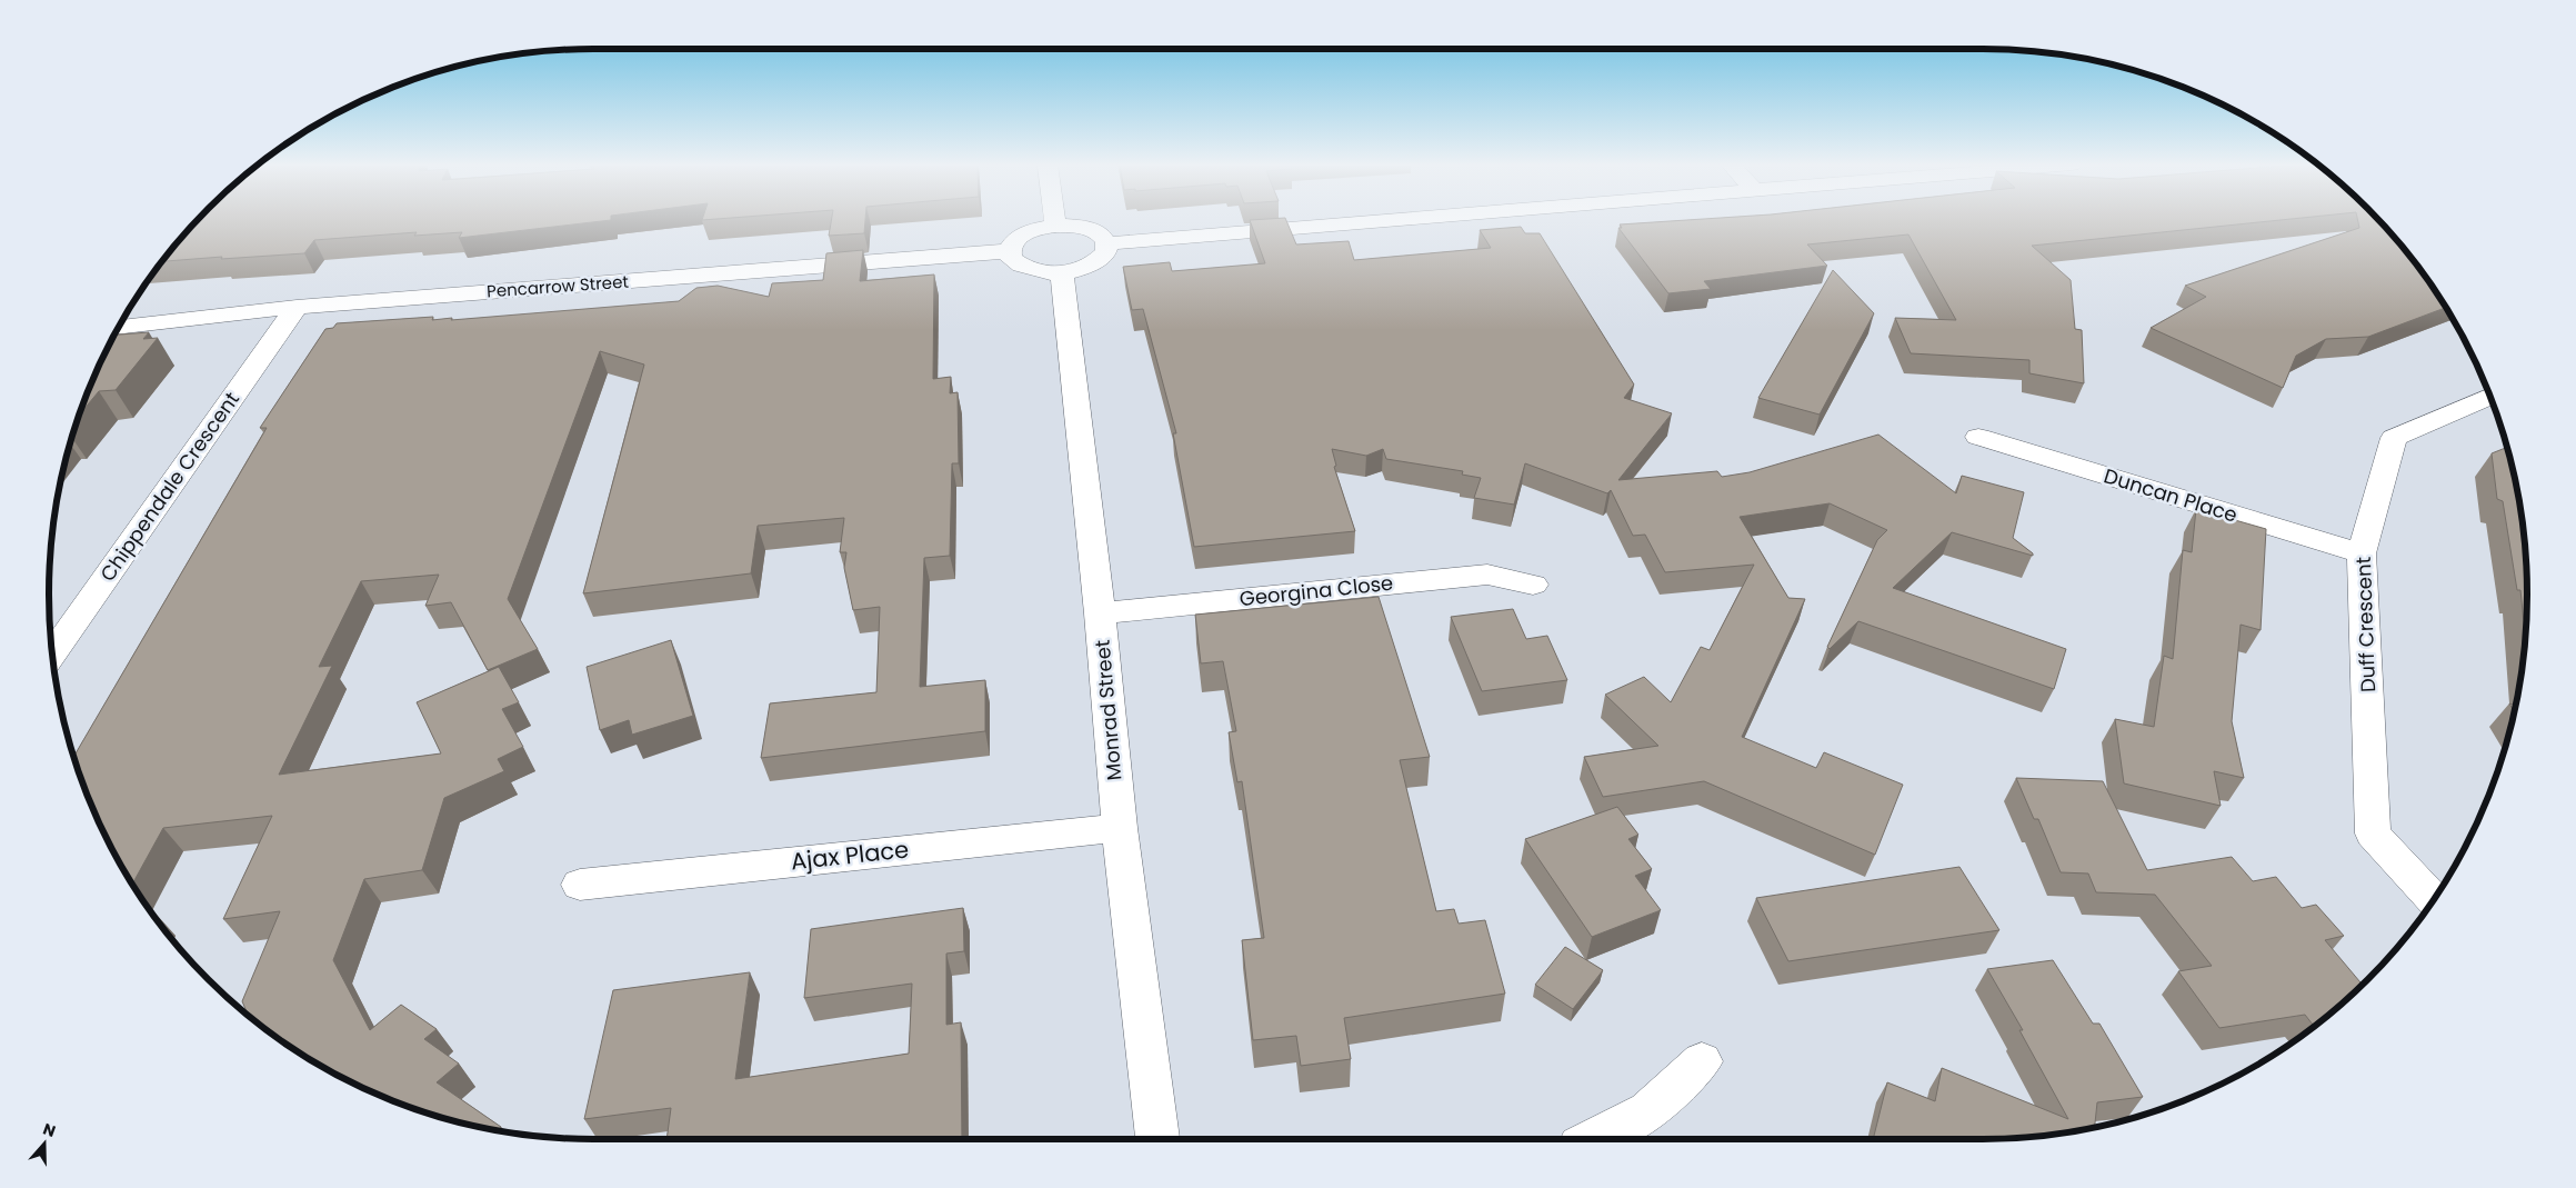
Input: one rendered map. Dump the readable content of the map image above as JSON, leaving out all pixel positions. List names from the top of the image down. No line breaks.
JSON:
{"streets":{"street":["Pencarrow Street","Chippendale Crescent","Duncan Place","Georgina Close","Duff Crescent","Monrad Street","Ajax Place"]},"crossings":[["Pencarrow Street","Chippendale Crescent"],["Duncan Place","Duff Crescent"],["Georgina Close","Monrad Street"],["Monrad Street","Ajax Place"]],"north":"top"}
